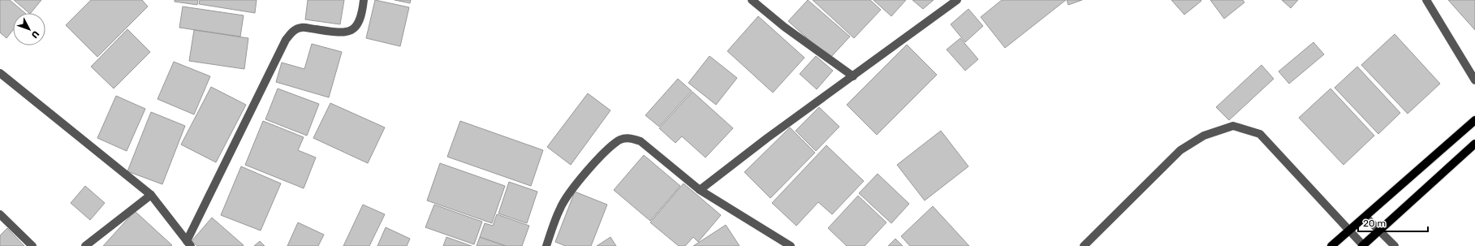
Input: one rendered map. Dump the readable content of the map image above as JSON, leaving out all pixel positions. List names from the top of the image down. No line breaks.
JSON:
{"scale_bar":"20 m","north":"bottom right"}
